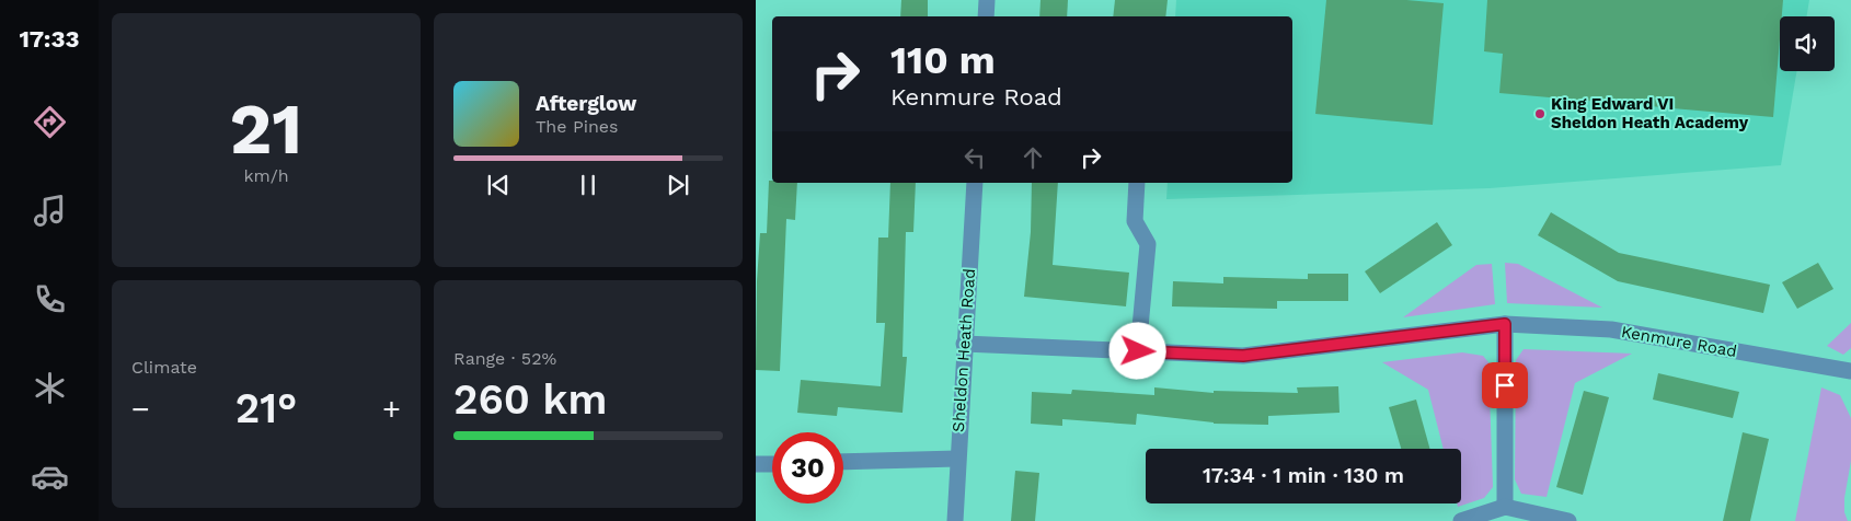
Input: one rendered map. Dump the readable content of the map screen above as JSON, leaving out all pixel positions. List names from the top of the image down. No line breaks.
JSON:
{"streets":{"street":["Kenmure Road","Sheldon Heath Road"]},"crossings":[["Kenmure Road","Sheldon Heath Road"]],"places":["King Edward VI Sheldon Heath Academy"],"page":{"tabs":"17:33","tile":[["21","km/h"],"Climate",["Range · 52%","260 km"]],"turn":["110 m","Kenmure Road"],"song":["Afterglow","The Pines"],"heat":["−","21°","+"],"limit":"30","trip":"17:34 · 1 min · 130 m"}}
